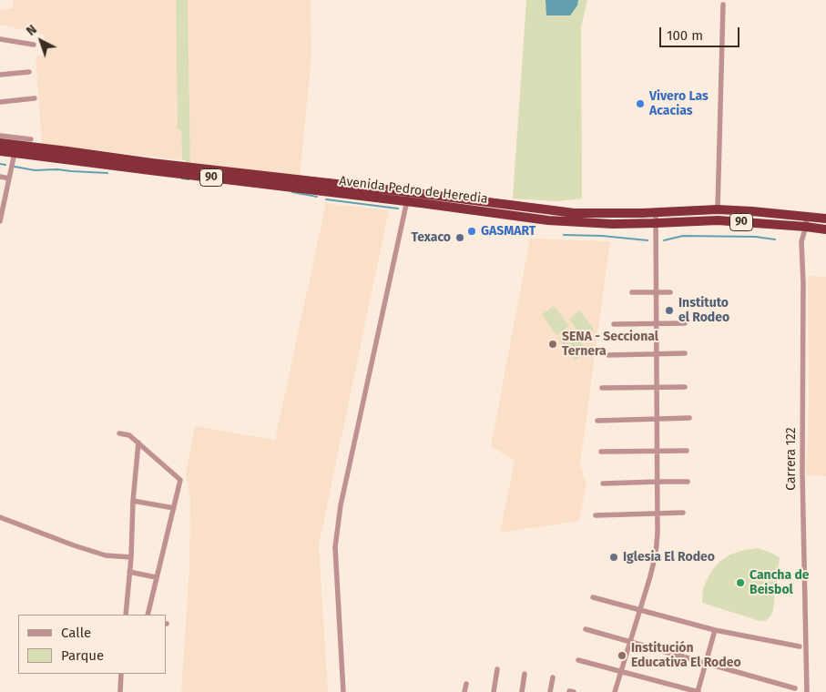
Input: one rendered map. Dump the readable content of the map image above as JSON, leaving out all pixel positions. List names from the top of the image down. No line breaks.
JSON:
{"streets":{"highway":["90","Avenida Pedro de Heredia"],"street":["Carrera 122"]},"crossings":[["Avenida Pedro de Heredia","Carrera 122"]],"places":["Vivero Las Acacias","GASMART","Texaco","Instituto el Rodeo","SENA - Seccional Ternera","Iglesia El Rodeo","Cancha de Beisbol","Institución Educativa El Rodeo"],"legend":["Calle","Parque"],"scale_bar":"100 m","north":"top left"}
